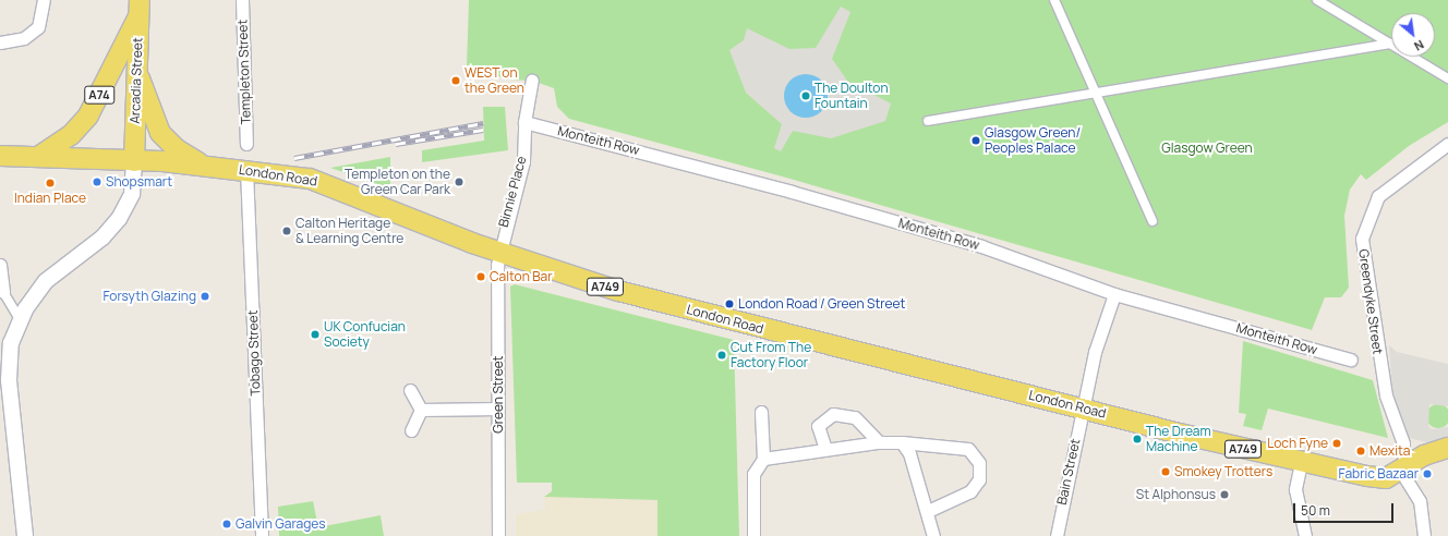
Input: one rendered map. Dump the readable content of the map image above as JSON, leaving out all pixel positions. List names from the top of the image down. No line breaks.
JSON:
{"streets":{"main road":["Arcadia Street","A74","London Road","A749"],"street":["Templeton Street","Monteith Row","Binnie Place","Greendyke Street","Tobago Street","Green Street","Bain Street"]},"crossings":[["Arcadia Street","A74"],["Arcadia Street","London Road"],["A74","London Road"],["Monteith Row","Binnie Place"],["Monteith Row","Bain Street"],["London Road","Binnie Place"],["London Road","Greendyke Street"],["London Road","Tobago Street"],["London Road","Green Street"],["London Road","Bain Street"],["Binnie Place","Green Street"]],"parks":["Glasgow Green"],"places":["WEST on the Green","The Doulton Fountain","Glasgow Green/ Peoples Palace","Shopsmart","Templeton on the Green Car Park","Indian Place","Calton Heritage & Learning Centre","Calton Bar","Forsyth Glazing","London Road / Green Street","UK Confucian Society","Cut From The Factory Floor","The Dream Machine","Loch Fyne","Mexita","Smokey Trotters","Fabric Bazaar","St Alphonsus","Galvin Garages"],"scale_bar":"50 m","north":"bottom right"}
